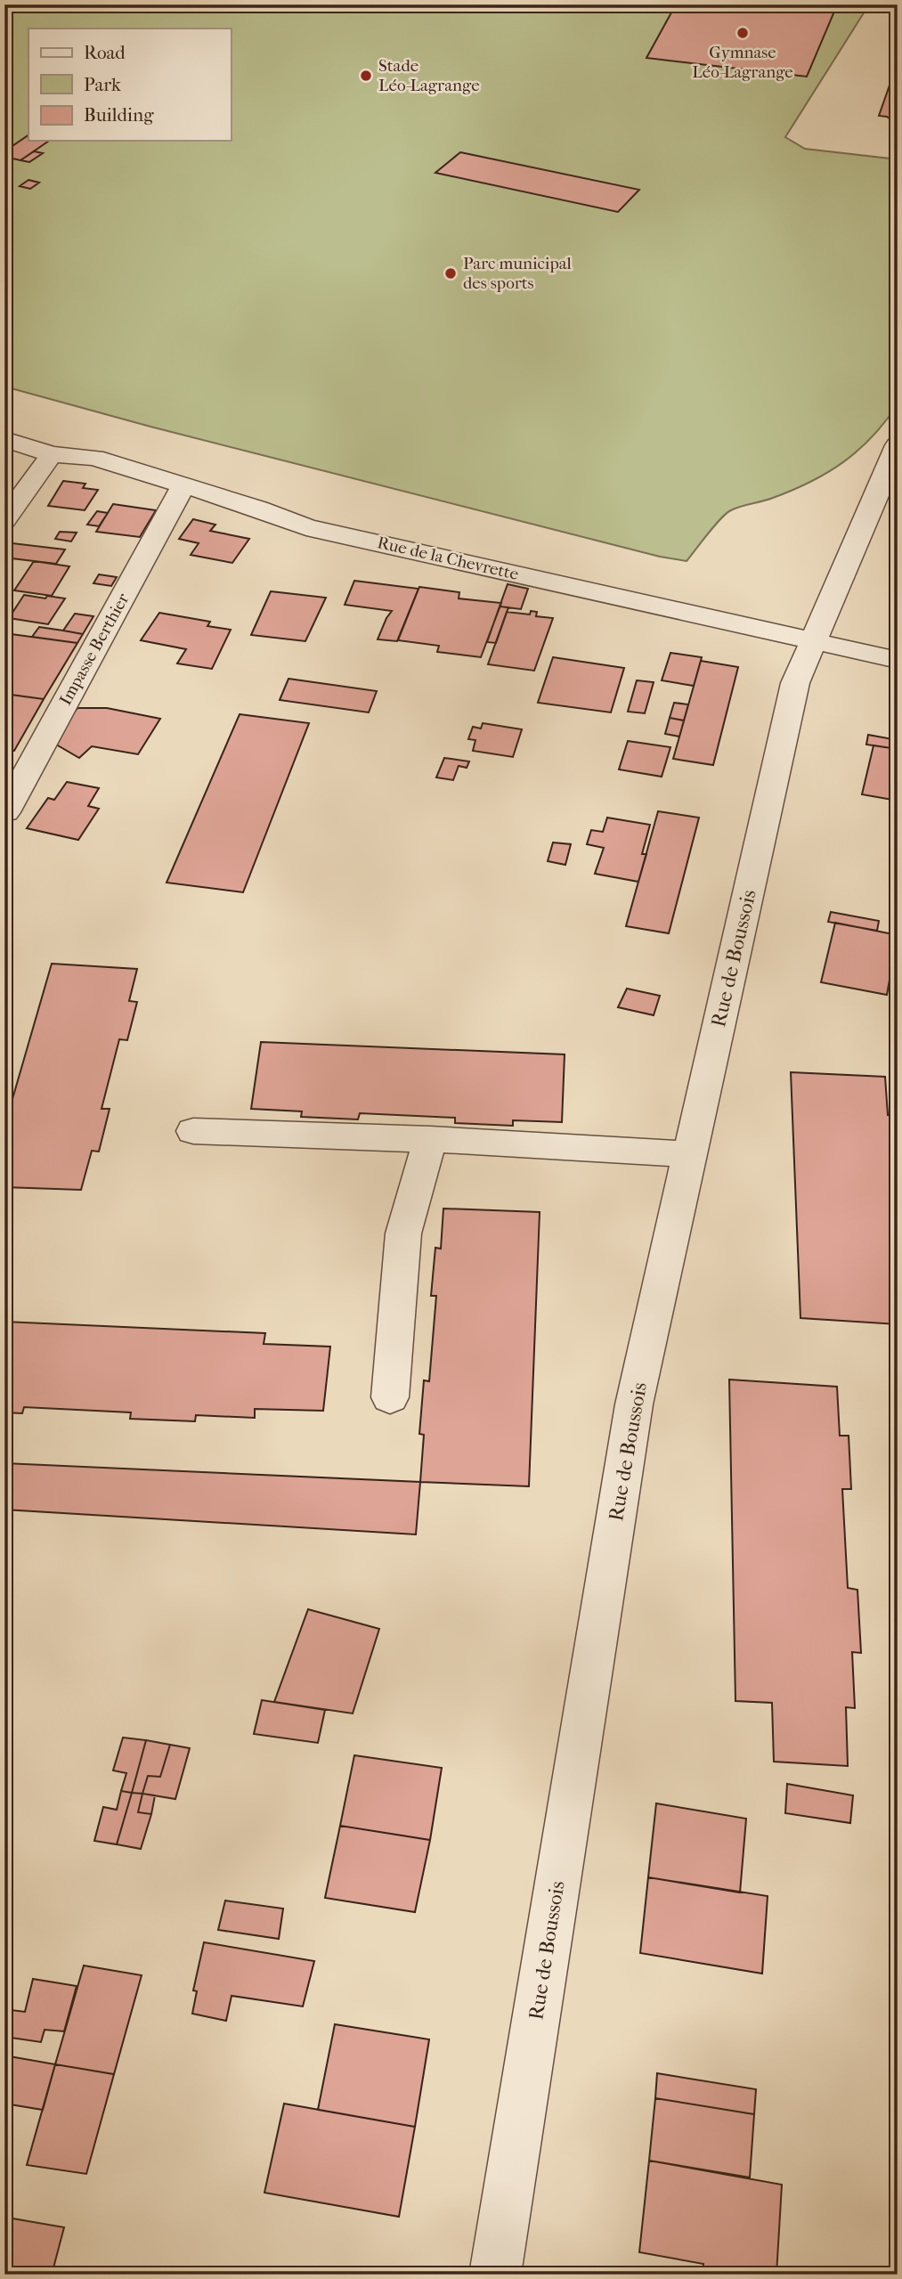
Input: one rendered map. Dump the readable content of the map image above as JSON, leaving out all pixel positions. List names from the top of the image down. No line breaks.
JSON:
{"streets":{"street":["Rue de la Chevrette","Impasse Berthier","Rue de Boussois"]},"crossings":[["Rue de la Chevrette","Impasse Berthier"],["Rue de la Chevrette","Rue de Boussois"]],"places":["Gymnase Léo-Lagrange","Stade Léo-Lagrange","Parc municipal des sports"],"legend":["Road","Park","Building"]}
